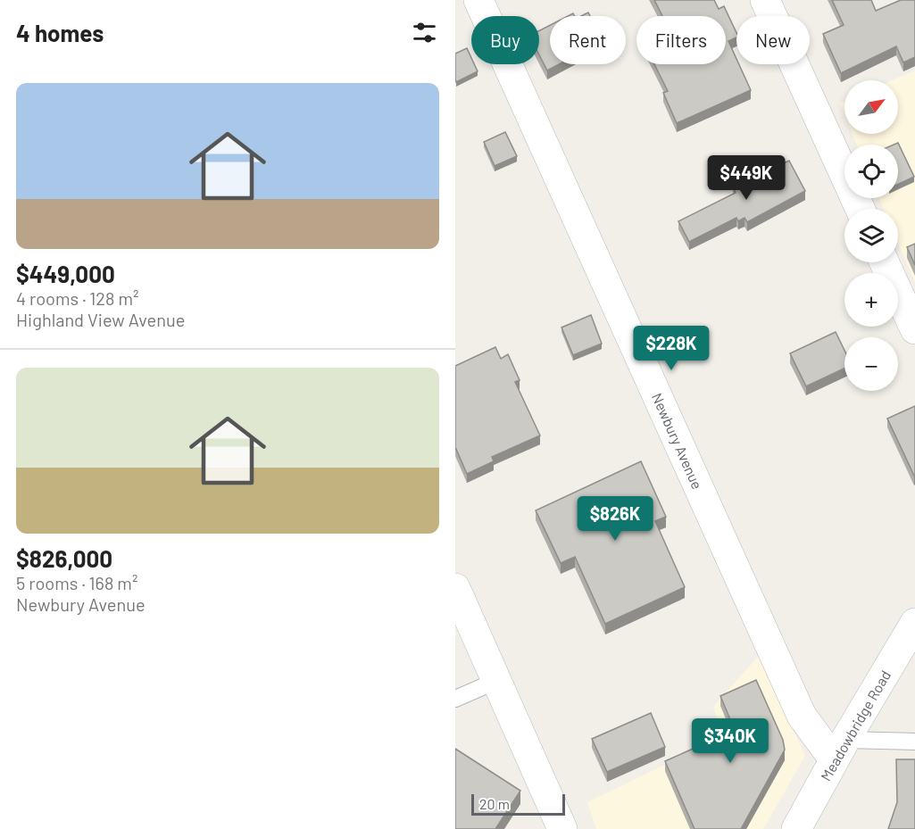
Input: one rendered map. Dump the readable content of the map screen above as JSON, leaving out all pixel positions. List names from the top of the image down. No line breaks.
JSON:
{"streets":{"street":["Newbury Avenue","Meadowbridge Road"]},"crossings":[["Newbury Avenue","Meadowbridge Road"]],"scale_bar":"20 m","north":"top right","page":{"heading":"4 homes","chip":["Buy","Rent","Filters","New"],"list":[{"name":"$449,000","note":"4 rooms · 128 m² · Highland View Avenue"},{"name":"$826,000","note":"5 rooms · 168 m² · Newbury Avenue"}],"map_buttons":["+","−"],"price":["$449K","$228K","$826K","$340K"],"scale":"20 m"}}
